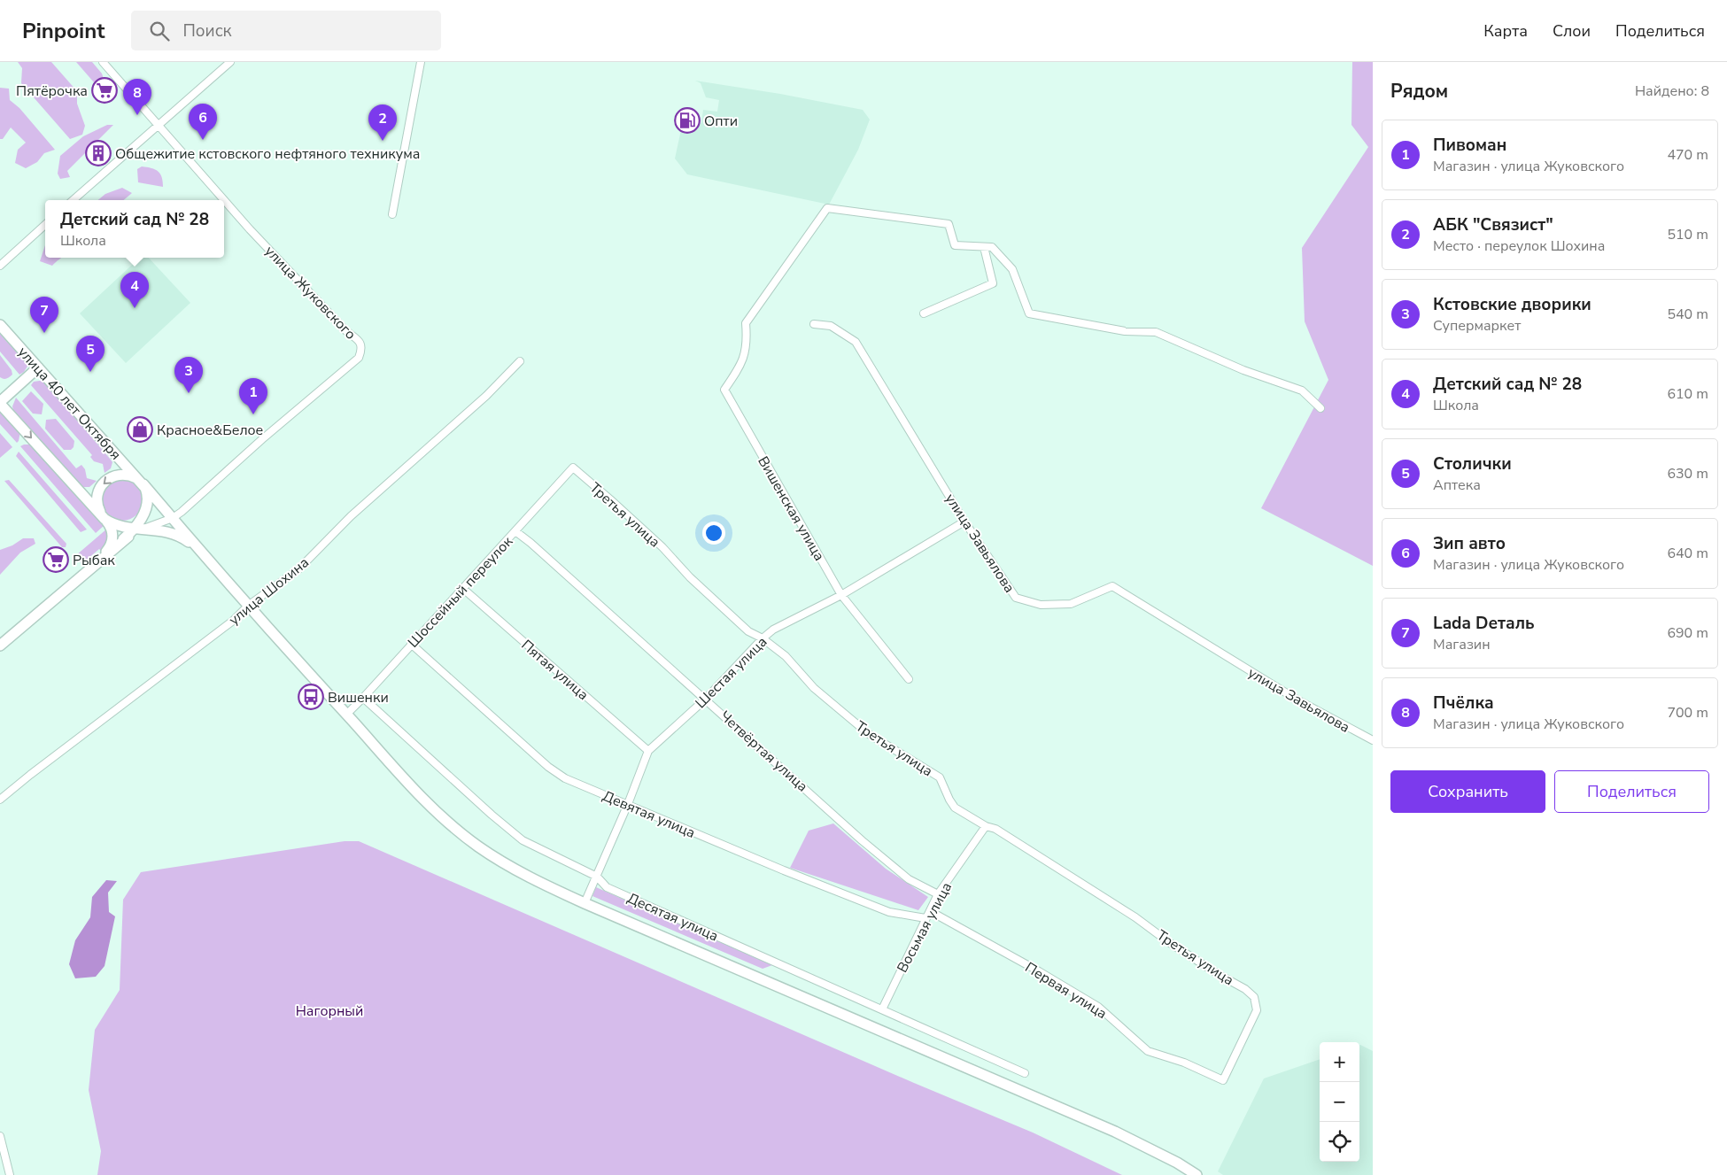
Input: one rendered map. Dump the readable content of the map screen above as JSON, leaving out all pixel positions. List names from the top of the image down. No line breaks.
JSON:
{"streets":{"main road":["улица 40 лет Октября"],"street":["улица Жуковского","Вишенская улица","Третья улица","улица Завьялова","улица Шохина","Шоссейный переулок","Пятая улица","Шестая улица","Четвёртая улица","Девятая улица","Десятая улица","Восьмая улица","Первая улица"]},"crossings":[["Вишенская улица","Шестая улица"],["Третья улица","Шоссейный переулок"],["Третья улица","Шестая улица"],["Третья улица","Восьмая улица"],["Третья улица","Первая улица"],["улица Завьялова","Шестая улица"],["Шоссейный переулок","Пятая улица"],["Шоссейный переулок","Четвёртая улица"],["Шоссейный переулок","Девятая улица"],["Шоссейный переулок","Десятая улица"],["Пятая улица","Шестая улица"],["Шестая улица","Четвёртая улица"],["Шестая улица","Девятая улица"],["Шестая улица","Десятая улица"],["Четвёртая улица","Восьмая улица"],["Девятая улица","Восьмая улица"],["Десятая улица","Восьмая улица"],["Восьмая улица","Первая улица"]],"parks":["Нагорный"],"places":{"supermarket":["Пятёрочка","Рыбак"],"fuel station":["Опти"],"building":["Общежитие кстовского нефтяного техникума"],"shop":["Красное&Белое"],"bus stop":["Вишенки"]},"page":{"header":"Pinpoint","search":"Поиск","nav":["Карта","Слои","Поделиться"],"heading":["Рядом","Найдено: 8"],"pins":["8","6","2","4","7","5","3","1"],"list":[{"mark":"1","name":"Пивоман","note":"Магазин · улица Жуковского","value":"470 m"},{"mark":"2","name":"АБК \"Связист\"","note":"Место · переулок Шохина","value":"510 m"},{"mark":"3","name":"Кстовские дворики","note":"Супермаркет","value":"540 m"},{"mark":"4","name":"Детский сад № 28","note":"Школа","value":"610 m"},{"mark":"5","name":"Столички","note":"Аптека","value":"630 m"},{"mark":"6","name":"Зип авто","note":"Магазин · улица Жуковского","value":"640 m"},{"mark":"7","name":"Lada Dеталь","note":"Магазин","value":"690 m"},{"mark":"8","name":"Пчёлка","note":"Магазин · улица Жуковского","value":"700 m"}],"popup":["Детский сад № 28","Школа"],"buttons":["Сохранить","Поделиться"],"map_buttons":["+","−"]}}
